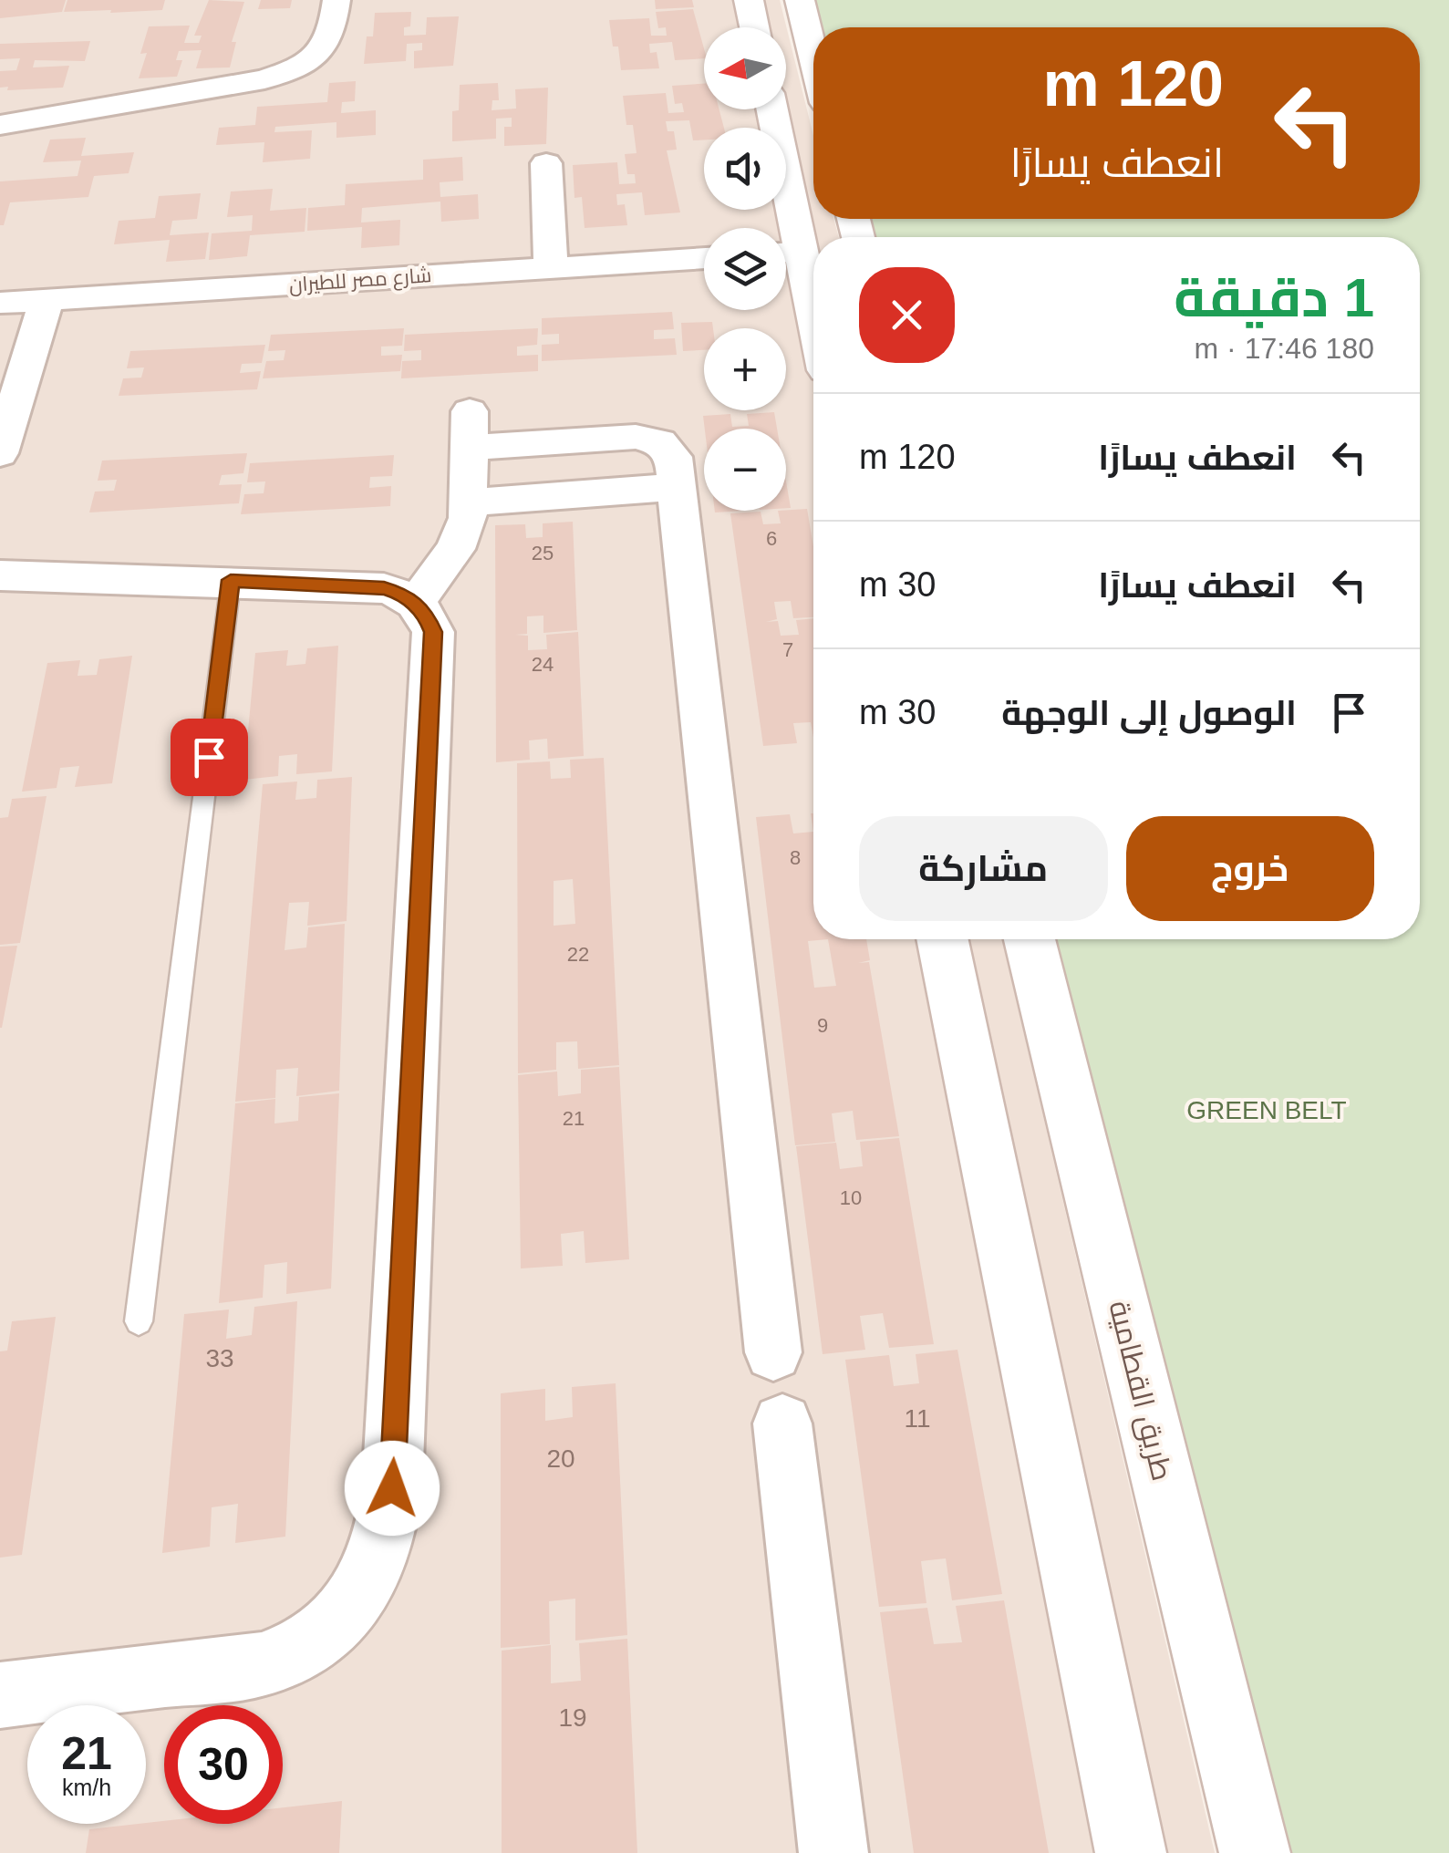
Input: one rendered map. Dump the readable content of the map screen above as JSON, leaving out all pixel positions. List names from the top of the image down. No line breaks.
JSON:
{"streets":{"street":["شارع مصر للطيران","طريق القطامية"]},"parks":["GREEN BELT"],"house_numbers":["6","25","7","24","8","22","9","21","10","33","11","20","19"],"north":"left","page":{"map_buttons":["+","−"],"turn":["120 m","انعطف يسارًا"],"heading":["1 دقيقة","180 m · 17:46"],"list":[{"name":"انعطف يسارًا","value":"120 m"},{"name":"انعطف يسارًا","value":"30 m"},{"name":"الوصول إلى الوجهة","value":"30 m"}],"buttons":["خروج","مشاركة"],"speed":"21 km/h","limit":"30"}}
